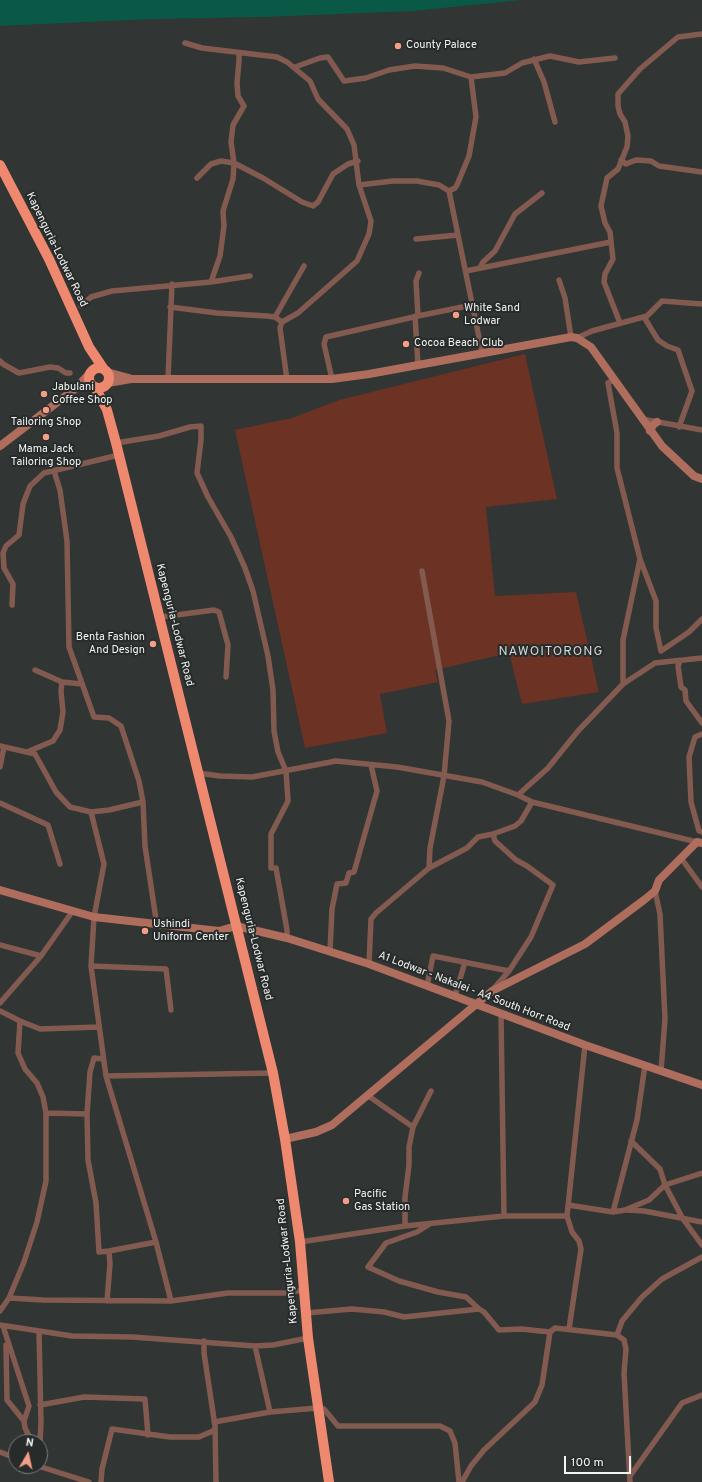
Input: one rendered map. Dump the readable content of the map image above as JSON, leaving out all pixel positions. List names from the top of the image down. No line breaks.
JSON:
{"streets":{"highway":["Kapenguria-Lodwar Road"],"street":["A1 Lodwar - Nakalei - A4 South Horr Road"]},"crossings":[["Kapenguria-Lodwar Road","A1 Lodwar - Nakalei - A4 South Horr Road"]],"districts":["NAWOITORONG"],"places":["County Palace","White Sand Lodwar","Cocoa Beach Club","Jabulani Coffee Shop","Tailoring Shop","Mama Jack Tailoring Shop","Benta Fashion And Design","Ushindi Uniform Center","Pacific Gas Station"],"scale_bar":"100 m","north":"top"}
